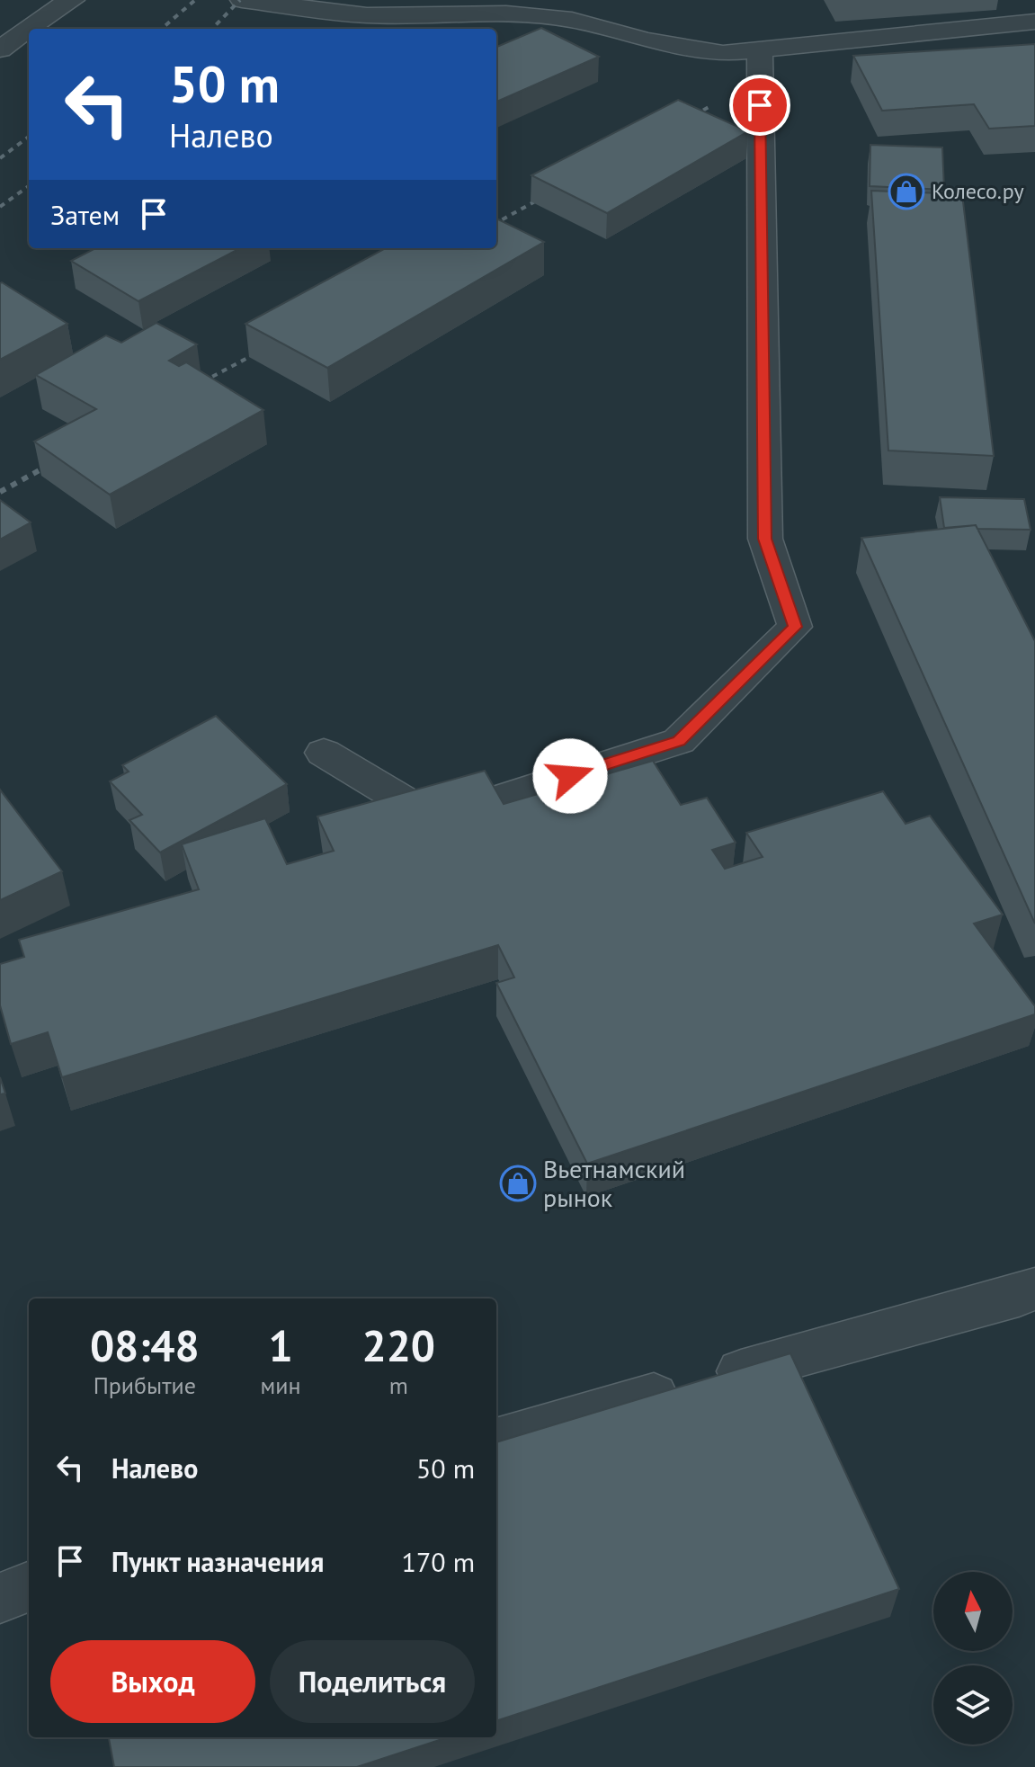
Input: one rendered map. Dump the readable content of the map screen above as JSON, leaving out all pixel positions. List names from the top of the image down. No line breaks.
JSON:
{"places":{"shop":["Колесо.ру","Вьетнамский рынок"]},"north":"top","page":{"turn":["50 m","Налево"],"then":"Затем","eta":["08:48","Прибытие","1","мин","220","m"],"list":[{"name":"Налево","value":"50 m"},{"name":"Пункт назначения","value":"170 m"}],"buttons":["Выход","Поделиться"]}}
